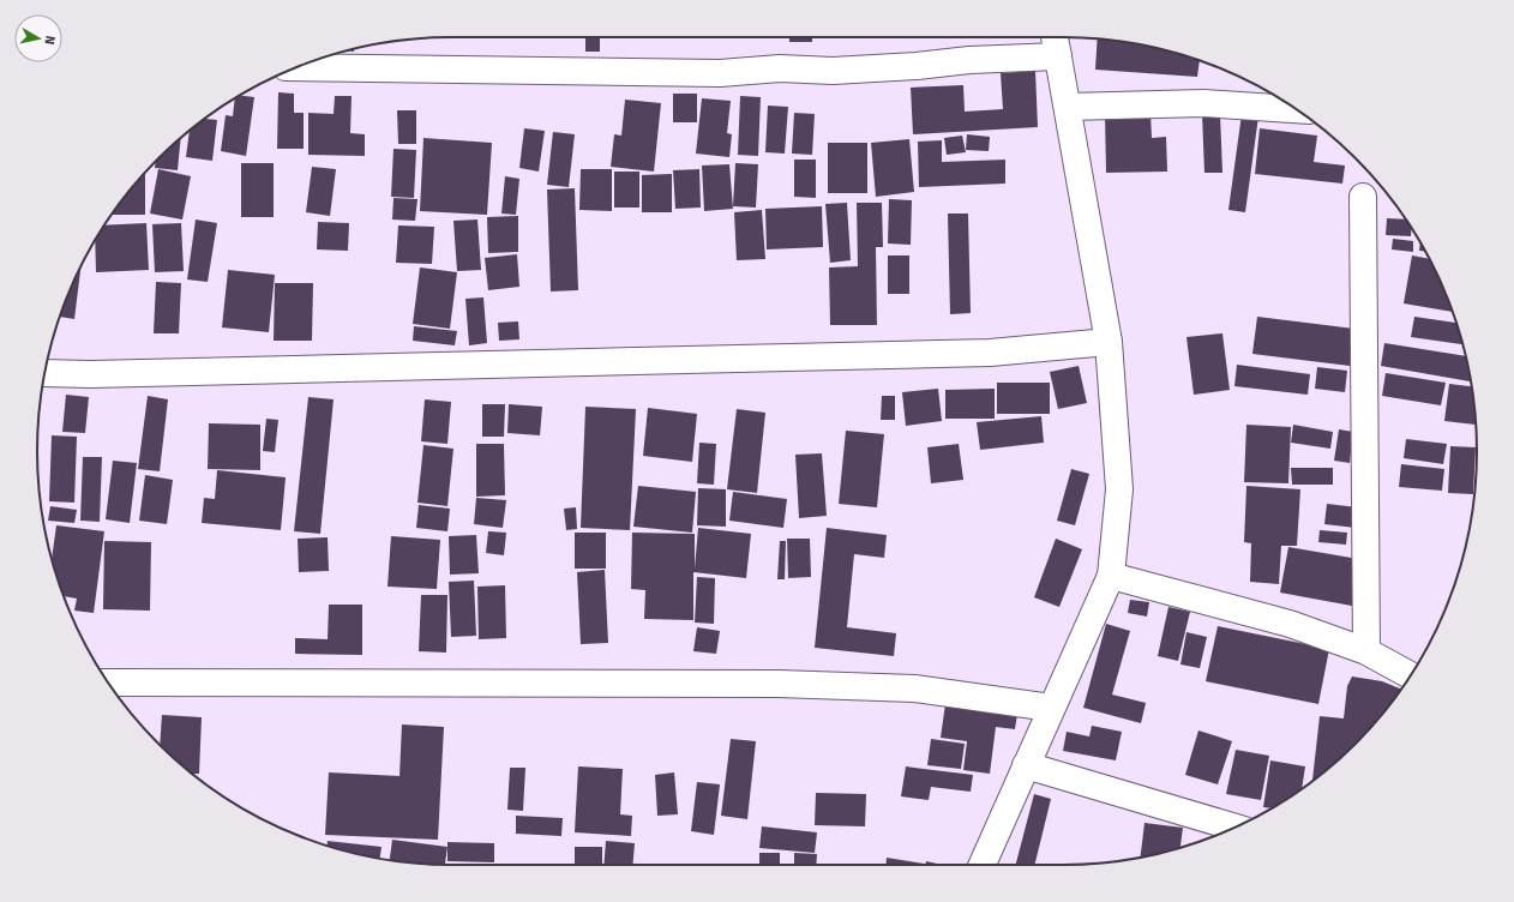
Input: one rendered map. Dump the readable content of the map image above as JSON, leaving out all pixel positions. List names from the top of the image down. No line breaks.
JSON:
{"north":"right"}
